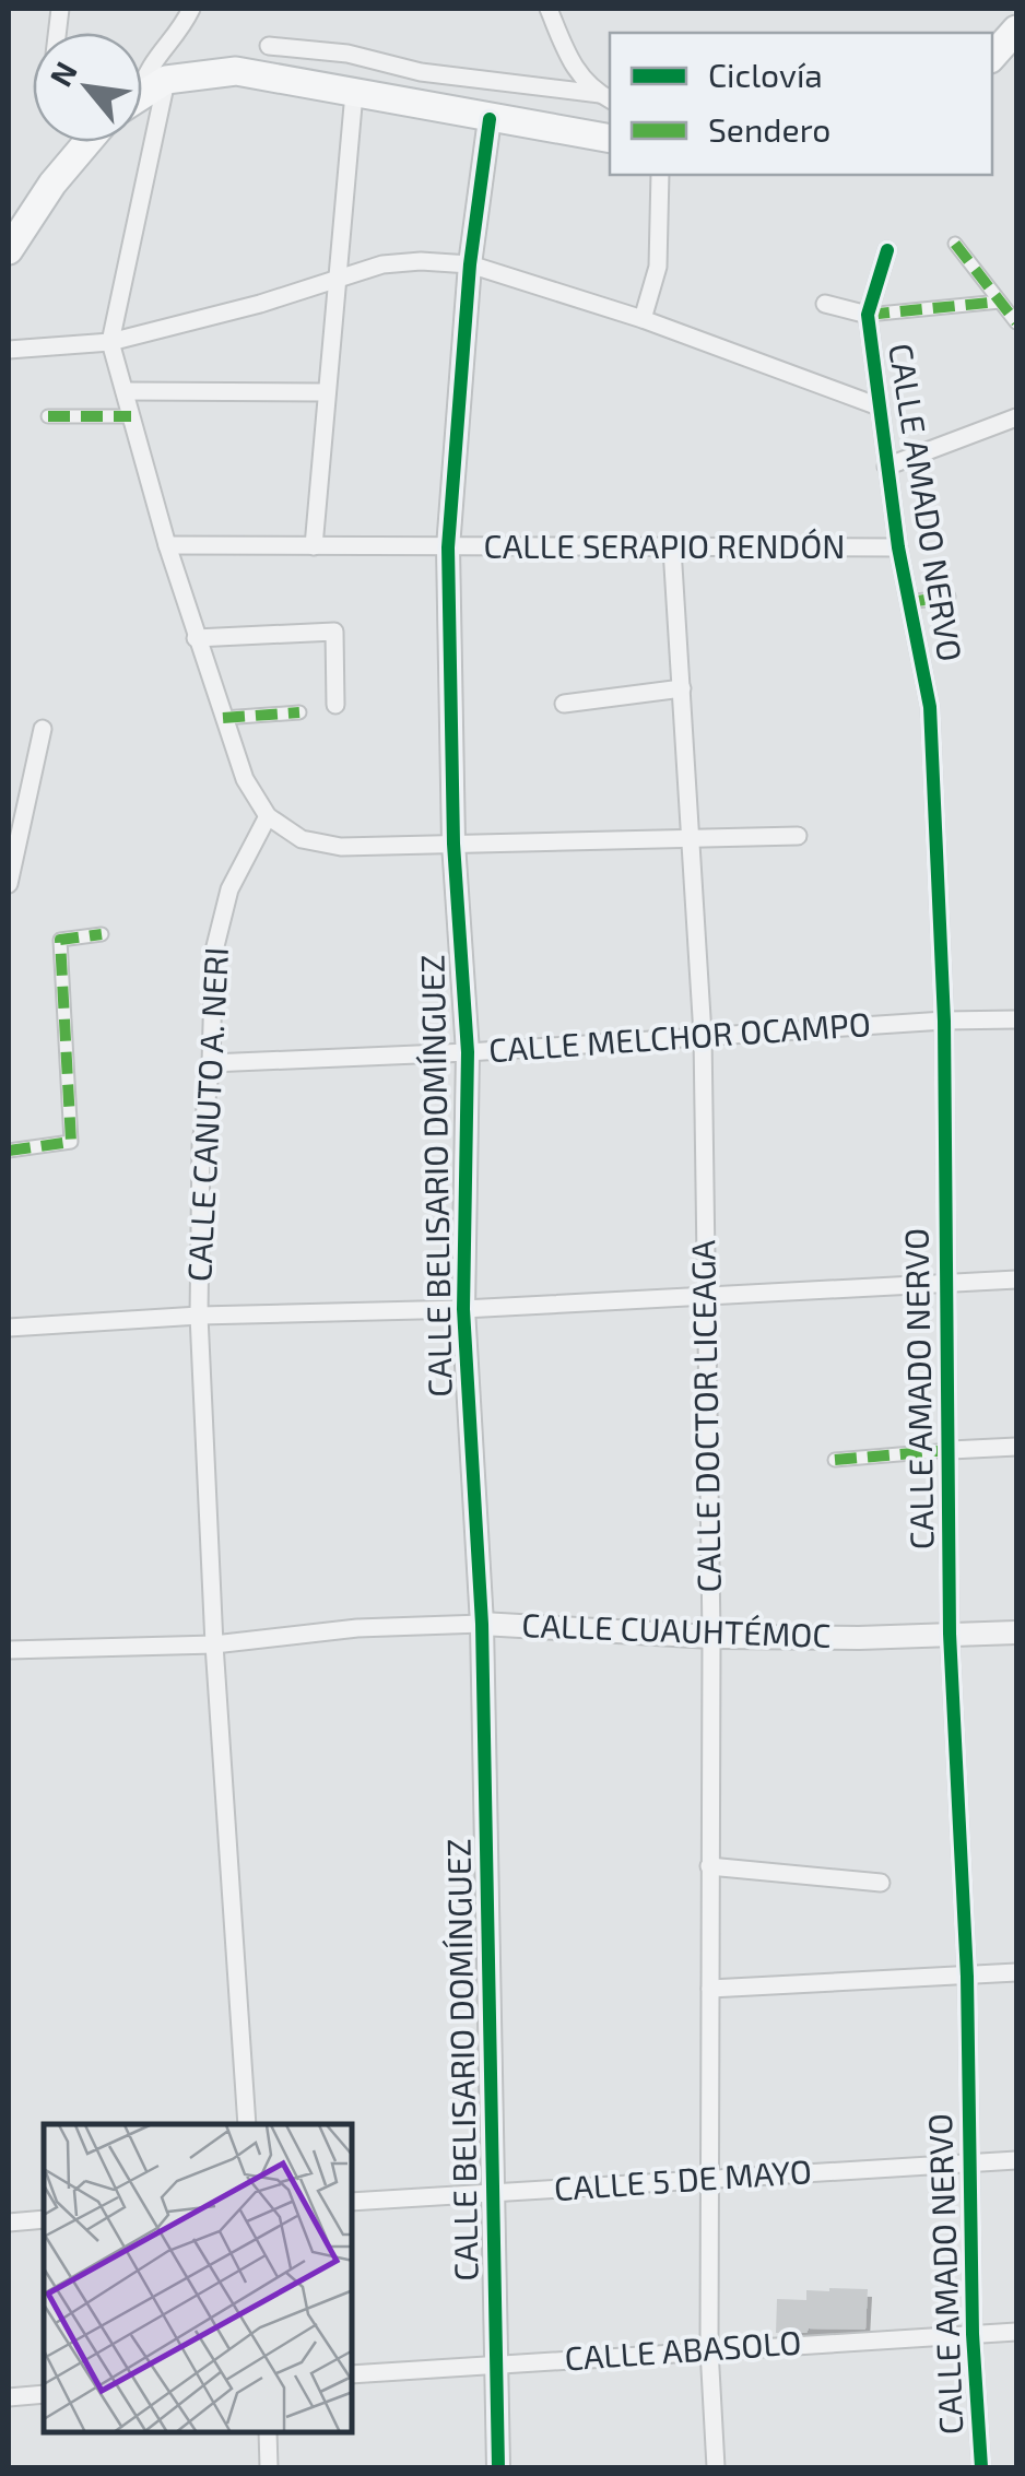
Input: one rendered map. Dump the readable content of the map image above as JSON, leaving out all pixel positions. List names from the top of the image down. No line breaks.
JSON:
{"streets":{"street":["CALLE AMADO NERVO","CALLE SERAPIO RENDÓN","CALLE MELCHOR OCAMPO","CALLE CANUTO A. NERI","CALLE BELISARIO DOMÍNGUEZ","CALLE DOCTOR LICEAGA","CALLE CUAUHTÉMOC","CALLE 5 DE MAYO","CALLE ABASOLO"]},"crossings":[["CALLE AMADO NERVO","CALLE SERAPIO RENDÓN"],["CALLE AMADO NERVO","CALLE MELCHOR OCAMPO"],["CALLE AMADO NERVO","CALLE CUAUHTÉMOC"],["CALLE AMADO NERVO","CALLE 5 DE MAYO"],["CALLE AMADO NERVO","CALLE ABASOLO"],["CALLE SERAPIO RENDÓN","CALLE BELISARIO DOMÍNGUEZ"],["CALLE SERAPIO RENDÓN","CALLE DOCTOR LICEAGA"],["CALLE MELCHOR OCAMPO","CALLE CANUTO A. NERI"],["CALLE MELCHOR OCAMPO","CALLE BELISARIO DOMÍNGUEZ"],["CALLE MELCHOR OCAMPO","CALLE DOCTOR LICEAGA"],["CALLE CANUTO A. NERI","CALLE CUAUHTÉMOC"],["CALLE BELISARIO DOMÍNGUEZ","CALLE CUAUHTÉMOC"],["CALLE BELISARIO DOMÍNGUEZ","CALLE 5 DE MAYO"],["CALLE BELISARIO DOMÍNGUEZ","CALLE ABASOLO"],["CALLE DOCTOR LICEAGA","CALLE CUAUHTÉMOC"],["CALLE DOCTOR LICEAGA","CALLE 5 DE MAYO"],["CALLE DOCTOR LICEAGA","CALLE ABASOLO"]],"legend":["Ciclovía","Sendero"],"north":"top left"}
